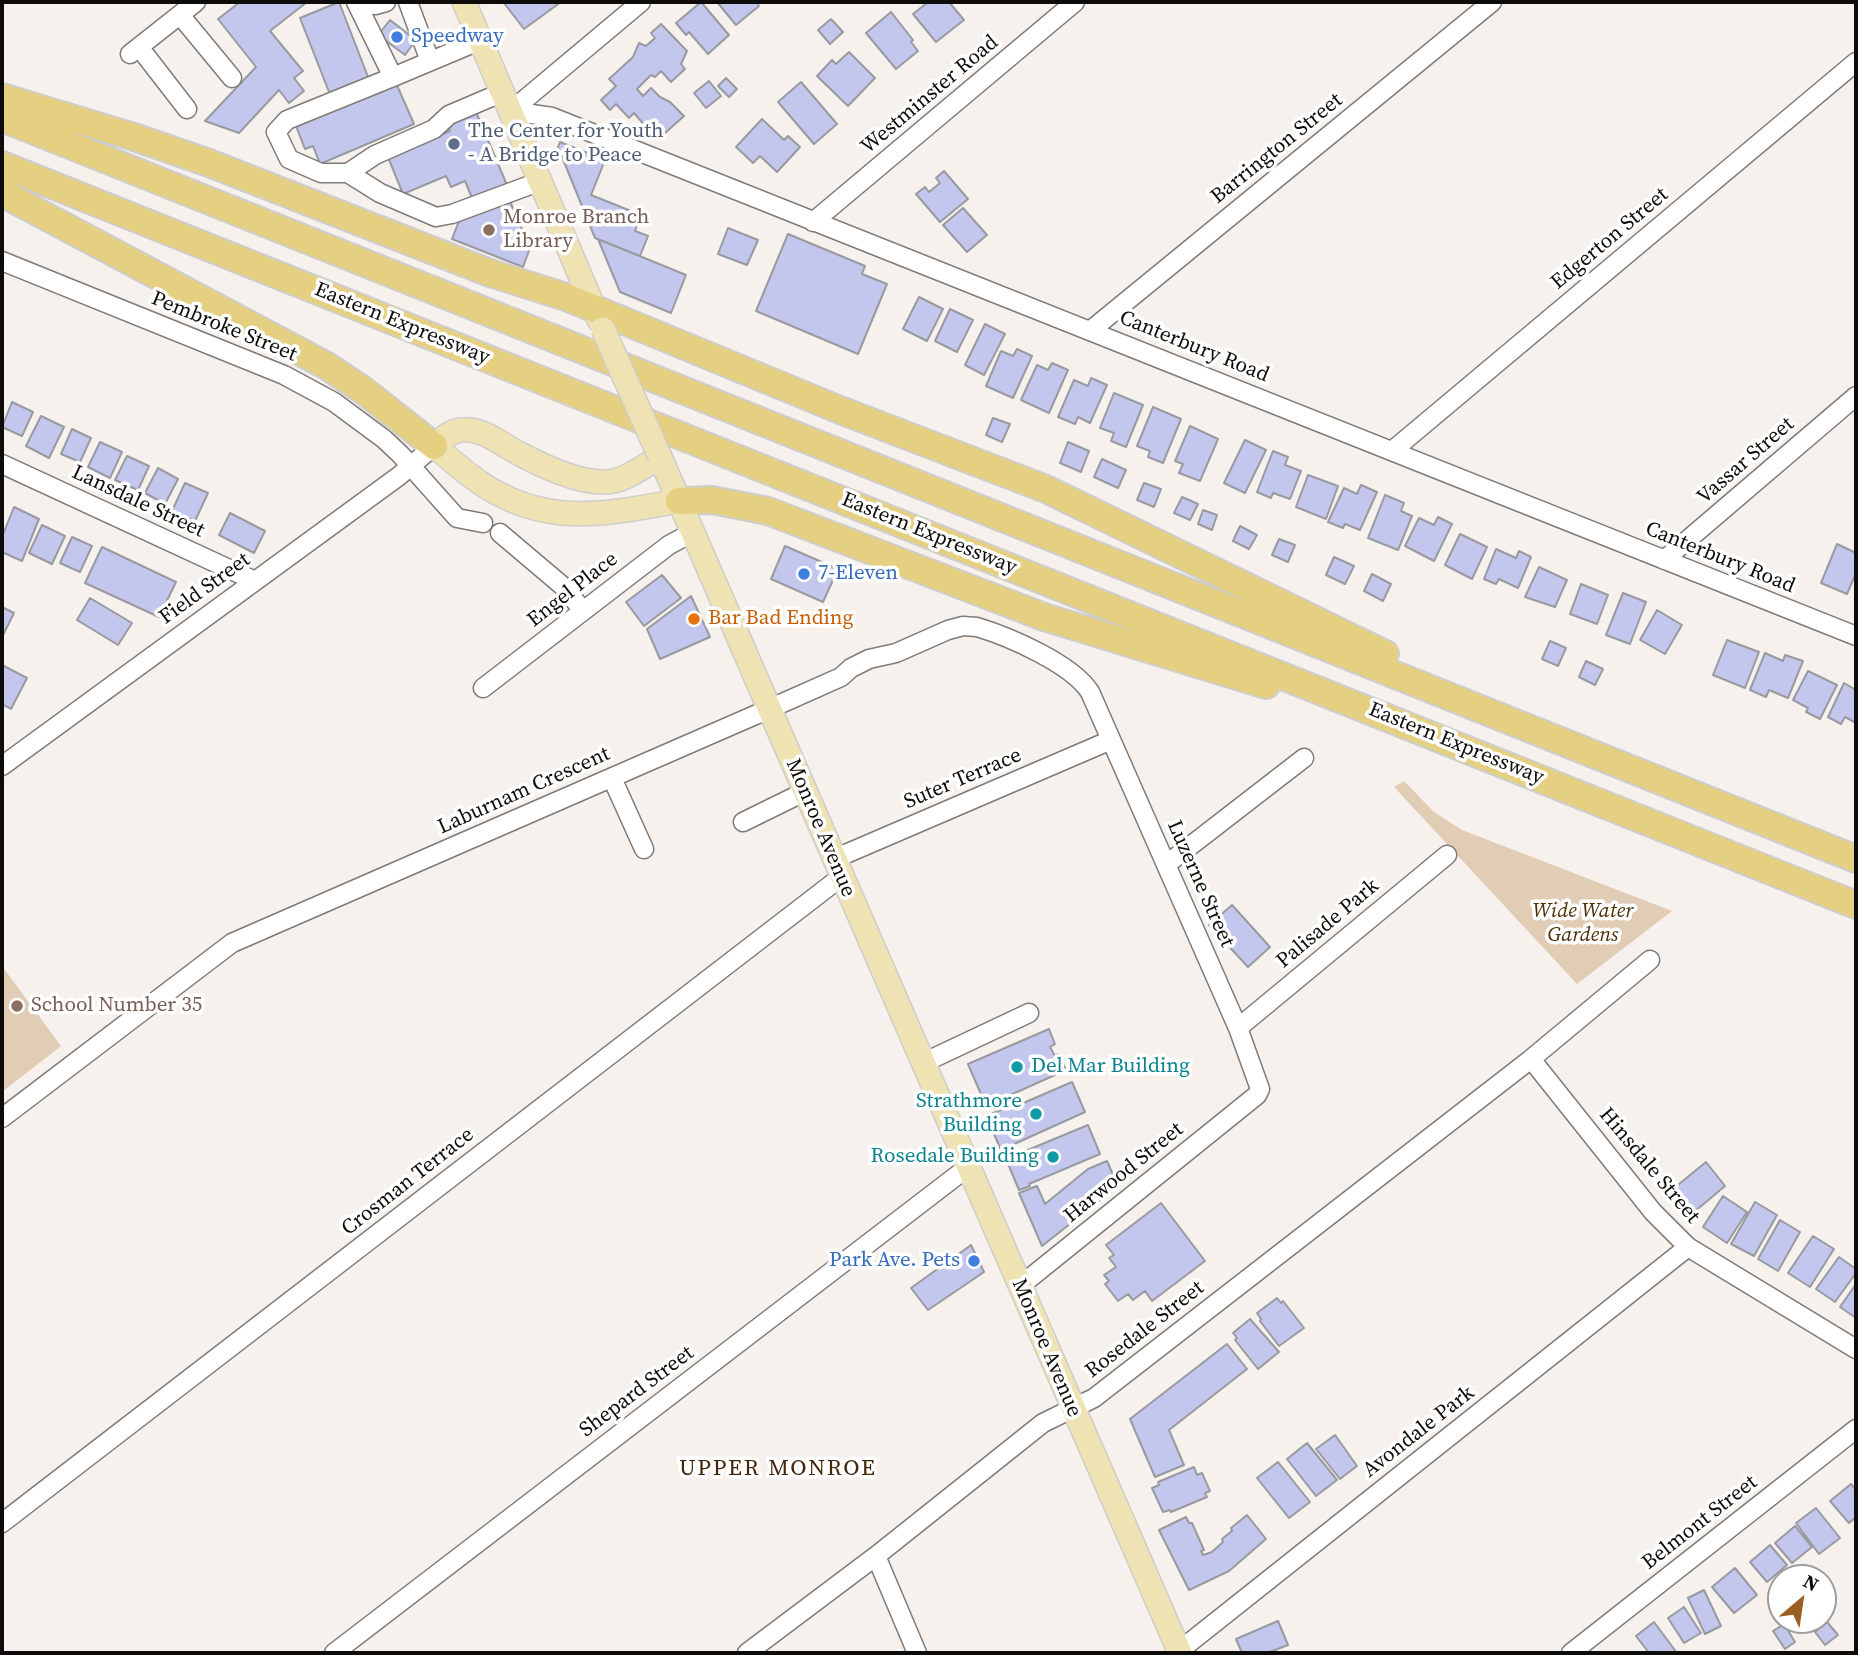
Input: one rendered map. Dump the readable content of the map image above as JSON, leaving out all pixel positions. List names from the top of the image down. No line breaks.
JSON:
{"streets":{"highway":["Eastern Expressway"],"main road":["Monroe Avenue"],"street":["Westminster Road","Barrington Street","Edgerton Street","Pembroke Street","Canterbury Road","Vassar Street","Lansdale Street","Field Street","Engel Place","Suter Terrace","Laburnam Crescent","Luzerne Street","Palisade Park","Hinsdale Street","Harwood Street","Crosman Terrace","Rosedale Street","Shepard Street","Avondale Park","Belmont Street"]},"crossings":[["Westminster Road","Canterbury Road"],["Barrington Street","Canterbury Road"],["Edgerton Street","Canterbury Road"],["Pembroke Street","Field Street"],["Canterbury Road","Vassar Street"],["Canterbury Road","Monroe Avenue"],["Lansdale Street","Field Street"],["Engel Place","Monroe Avenue"],["Suter Terrace","Monroe Avenue"],["Suter Terrace","Luzerne Street"],["Suter Terrace","Crosman Terrace"],["Laburnam Crescent","Monroe Avenue"],["Laburnam Crescent","Luzerne Street"],["Monroe Avenue","Harwood Street"],["Monroe Avenue","Crosman Terrace"],["Monroe Avenue","Rosedale Street"],["Monroe Avenue","Shepard Street"],["Monroe Avenue","Avondale Park"],["Luzerne Street","Palisade Park"],["Luzerne Street","Harwood Street"],["Hinsdale Street","Rosedale Street"],["Hinsdale Street","Avondale Park"]],"districts":["UPPER MONROE"],"parks":["Wide Water Gardens"],"places":["Speedway","The Center for Youth - A Bridge to Peace","Monroe Branch Library","7-Eleven","Bar Bad Ending","School Number 35","Del Mar Building","Strathmore Building","Rosedale Building","Park Ave. Pets"],"north":"top right"}
